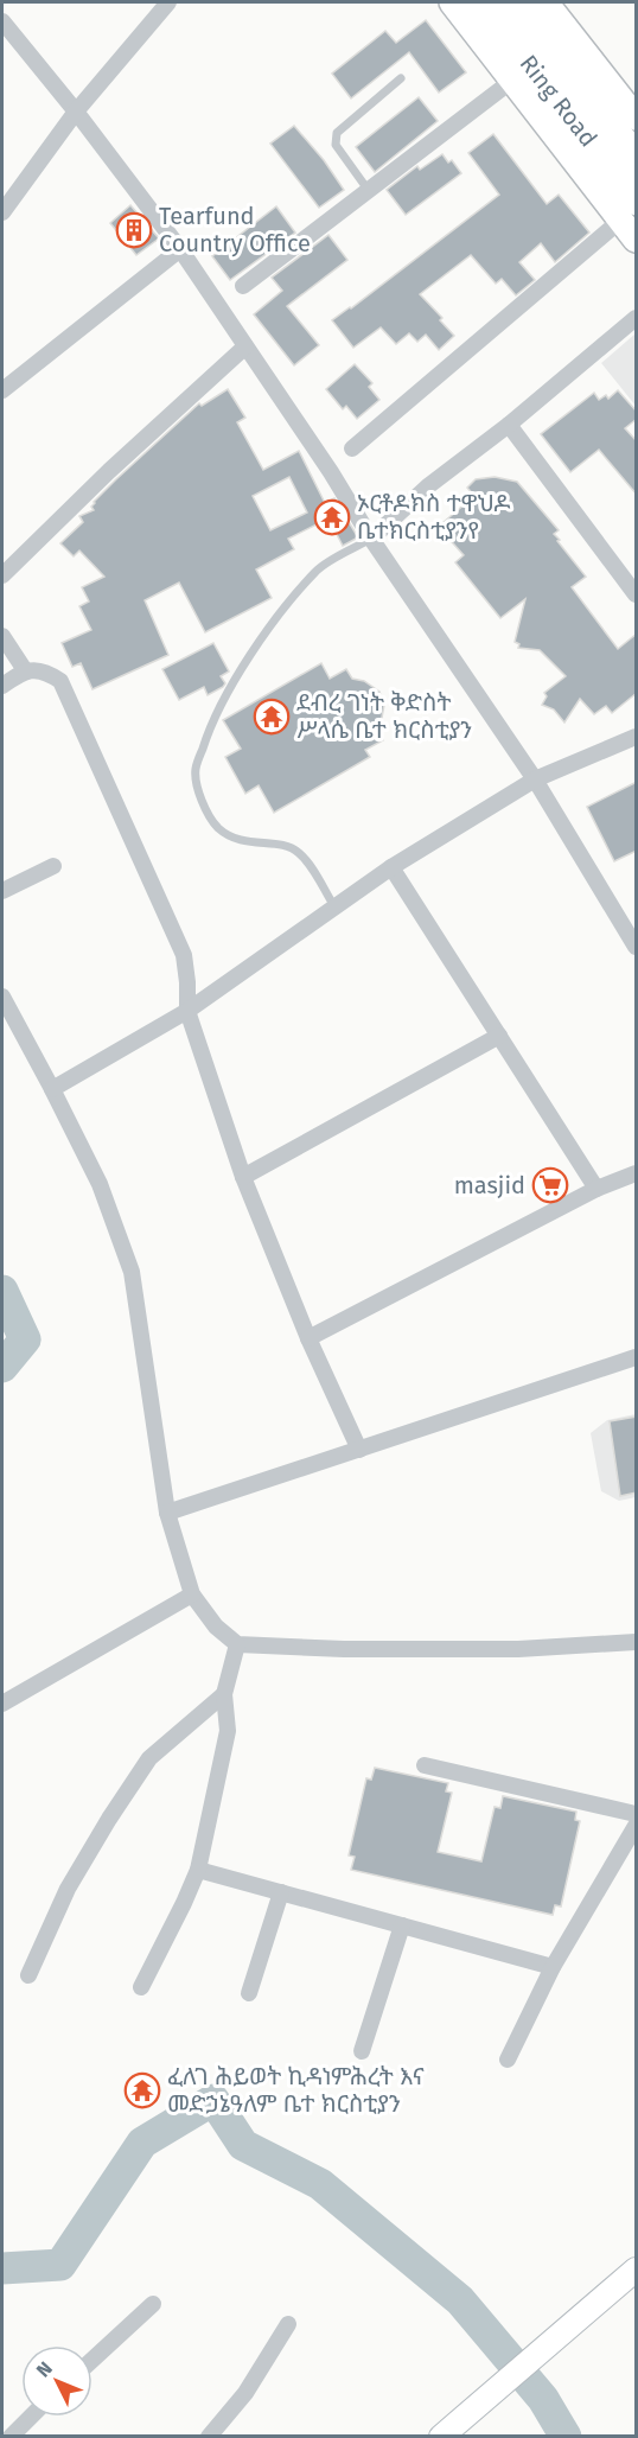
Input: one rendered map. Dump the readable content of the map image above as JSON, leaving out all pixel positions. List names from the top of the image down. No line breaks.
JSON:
{"streets":{"highway":["Ring Road"]},"places":{"building":["Tearfund Country Office"],"temple":["ኦርቶዶክስ ተዋህዶ ቤተክርስቲያንየ","ደብረ ገነት ቅድስት ሥላሴ ቤተ ክርስቲያን","ፈለገ ሕይወት ኪዳነምሕረት እና መድኃኔዓለም ቤተ ክርስቲያን"],"supermarket":["masjid"]},"north":"top left"}
